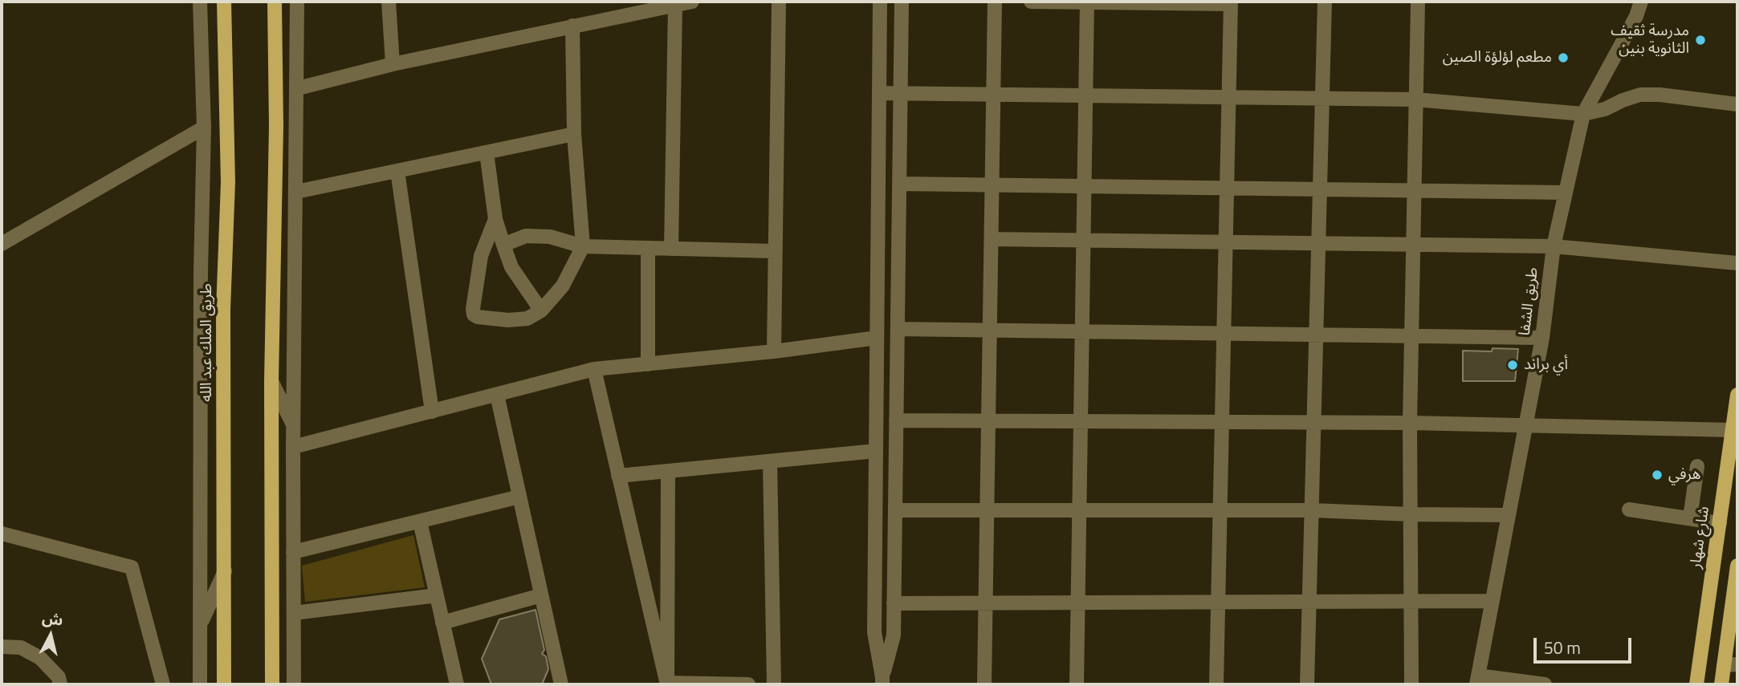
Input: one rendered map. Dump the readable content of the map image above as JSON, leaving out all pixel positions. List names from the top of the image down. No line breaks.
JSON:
{"streets":{"main road":["طريق الملك عبد الله","شارع شهار"],"street":["طريق الشفا"]},"places":["مدرسة ثقيف الثانوية بنين","مطعم لؤلؤة الصين","أي براند","هرفي"],"scale_bar":"50 m","north":"top"}
